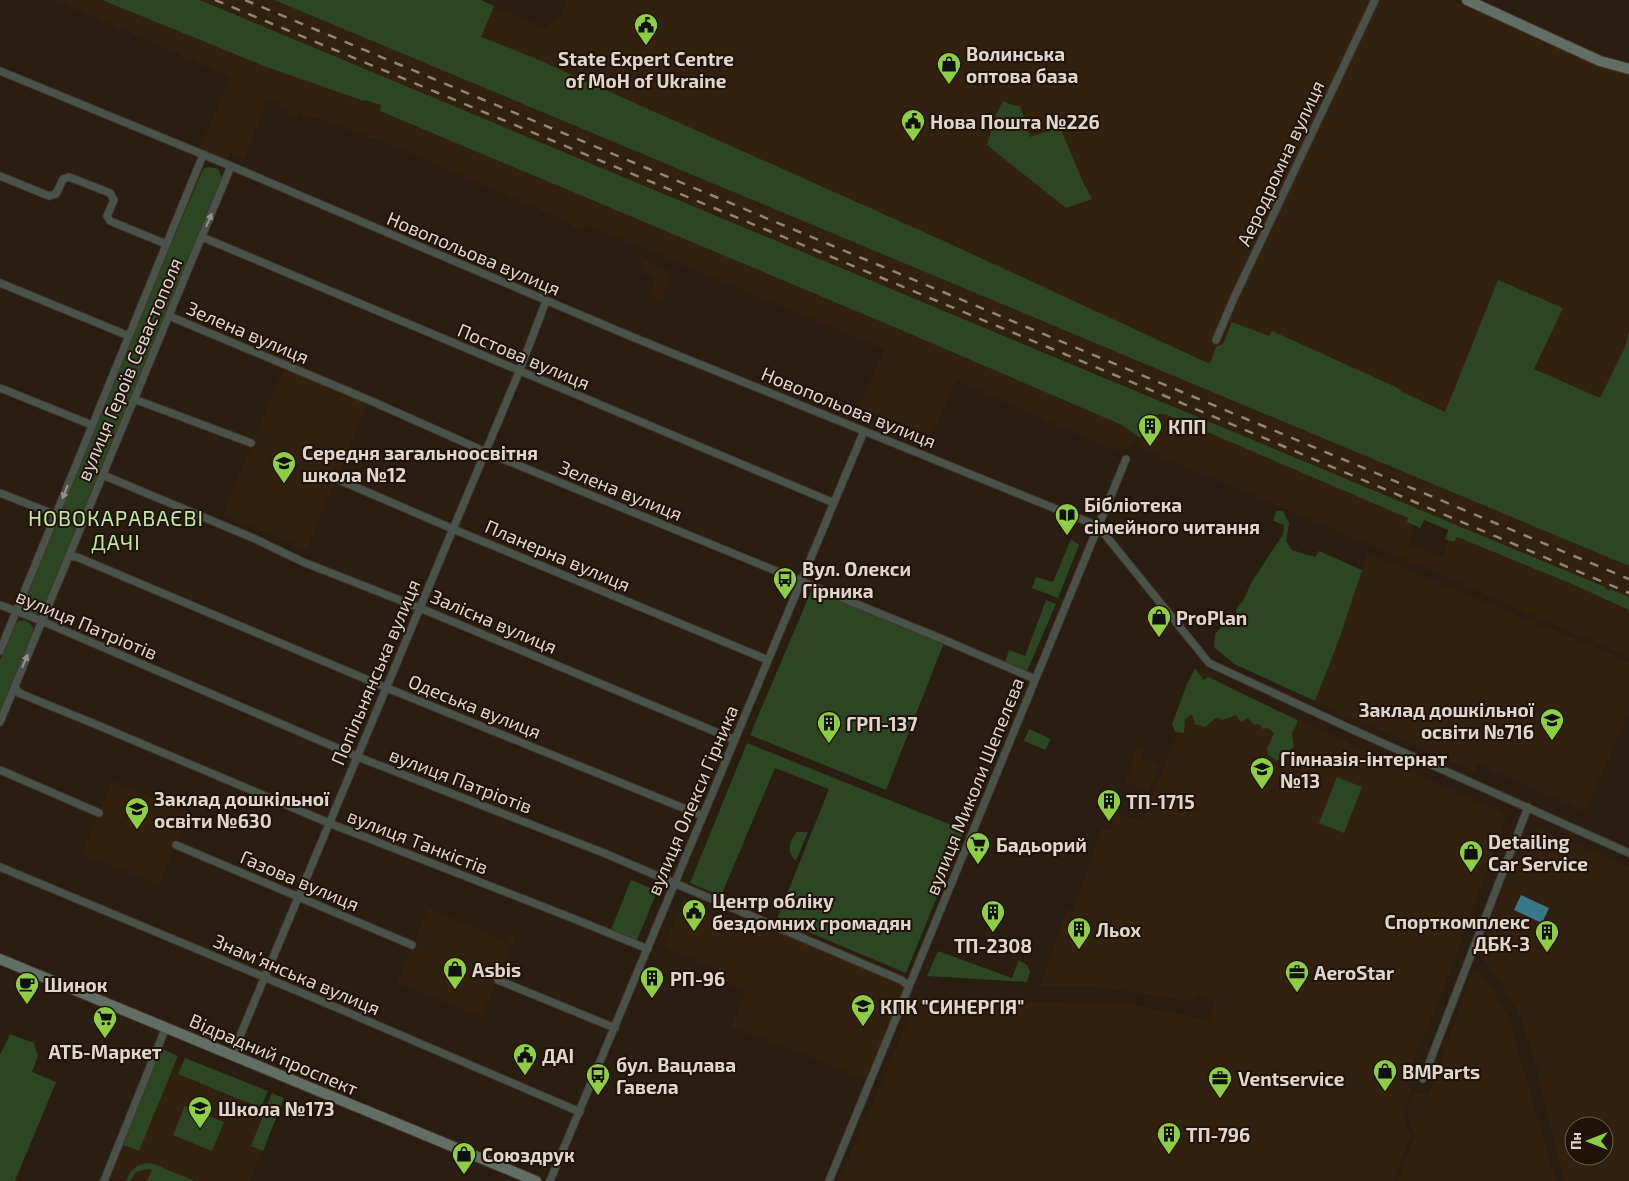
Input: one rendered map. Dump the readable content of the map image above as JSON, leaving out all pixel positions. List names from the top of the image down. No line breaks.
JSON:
{"streets":{"main road":["Відрадний проспект"],"street":["Аеродромна вулиця","Новопольова вулиця","Зелена вулиця","Постова вулиця","вулиця Героїв Севастополя","Планерна вулиця","Залісна вулиця","вулиця Патріотів","Попільнянська вулиця","Одеська вулиця","вулиця Миколи Шепелєва","вулиця Олекси Гірника","вулиця Танкістів","Газова вулиця","Знамʼянська вулиця"]},"crossings":[["Новопольова вулиця","вулиця Героїв Севастополя"],["Новопольова вулиця","Попільнянська вулиця"],["Новопольова вулиця","вулиця Миколи Шепелєва"],["Новопольова вулиця","вулиця Олекси Гірника"],["Зелена вулиця","вулиця Героїв Севастополя"],["Зелена вулиця","Попільнянська вулиця"],["Зелена вулиця","вулиця Миколи Шепелєва"],["Зелена вулиця","вулиця Олекси Гірника"],["Постова вулиця","вулиця Героїв Севастополя"],["Постова вулиця","Попільнянська вулиця"],["Постова вулиця","вулиця Олекси Гірника"],["вулиця Героїв Севастополя","Залісна вулиця"],["вулиця Героїв Севастополя","вулиця Патріотів"],["вулиця Героїв Севастополя","Одеська вулиця"],["вулиця Героїв Севастополя","вулиця Танкістів"],["Планерна вулиця","Попільнянська вулиця"],["Планерна вулиця","вулиця Олекси Гірника"],["Залісна вулиця","Попільнянська вулиця"],["Залісна вулиця","вулиця Олекси Гірника"],["вулиця Патріотів","Попільнянська вулиця"],["вулиця Патріотів","вулиця Миколи Шепелєва"],["вулиця Патріотів","вулиця Олекси Гірника"],["Попільнянська вулиця","Одеська вулиця"],["Попільнянська вулиця","вулиця Танкістів"],["Попільнянська вулиця","Газова вулиця"],["Попільнянська вулиця","Знамʼянська вулиця"],["Попільнянська вулиця","Відрадний проспект"],["Одеська вулиця","вулиця Олекси Гірника"],["вулиця Олекси Гірника","вулиця Танкістів"],["вулиця Олекси Гірника","Знамʼянська вулиця"]],"districts":["НОВОКАРАВАЄВІ ДАЧІ"],"places":{"public building":["State Expert Centre of MoH of Ukraine","Нова Пошта №226","Центр обліку бездомних громадян","ДАІ"],"shop":["Волинська оптова база","ProPlan","Detailing Car Service","Asbis","BMParts","Союздрук"],"building":["КПП","ГРП-137","ТП-1715","ТП-2308","Льох","Спорткомплекс ДБК-3","РП-96","ТП-796"],"school or university":["Середня загальноосвітня школа №12","Заклад дошкільної освіти №716","Гімназія-інтернат №13","Заклад дошкільної освіти №630","КПК \"СИНЕРГІЯ\"","Школа №173"],"library":["Бібліотека сімейного читання"],"bus stop":["Вул. Олекси Гірника","бул. Вацлава Гавела"],"supermarket":["Бадьорий","АТБ-Маркет"],"office":["AeroStar","Ventservice"],"cafe":["Шинок"]},"north":"left"}
